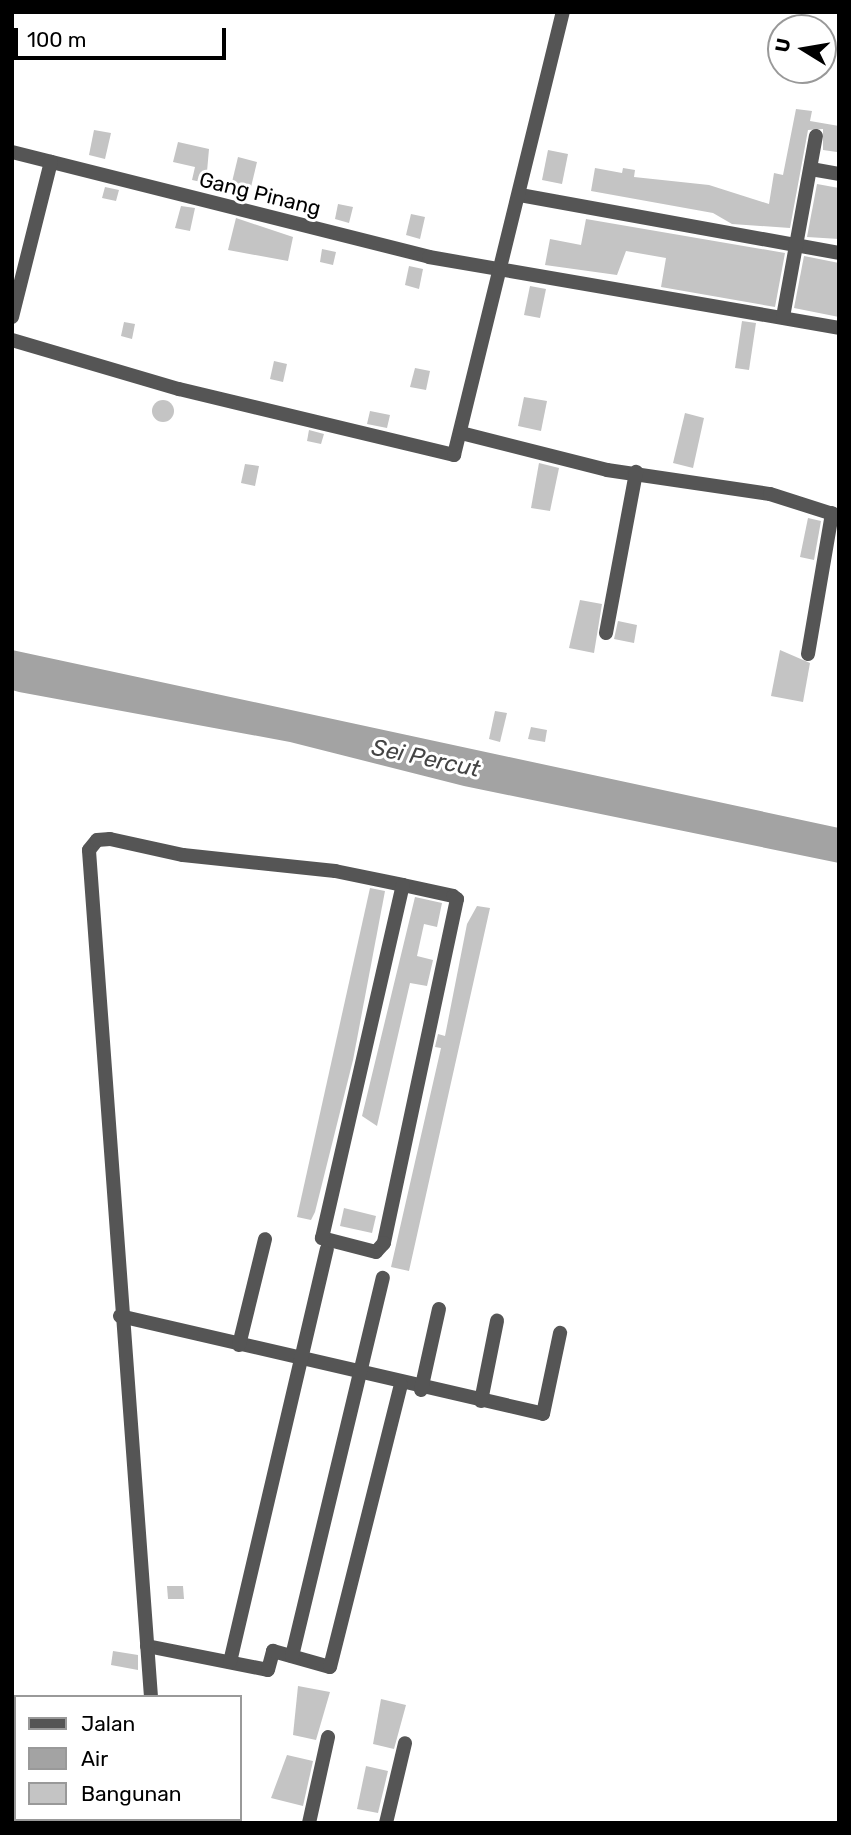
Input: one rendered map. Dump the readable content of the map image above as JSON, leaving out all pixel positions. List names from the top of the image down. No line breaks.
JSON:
{"streets":{"street":["Gang Pinang"]},"water":["Sei Percut"],"legend":["Jalan","Air","Bangunan"],"scale_bar":"100 m","north":"left"}
